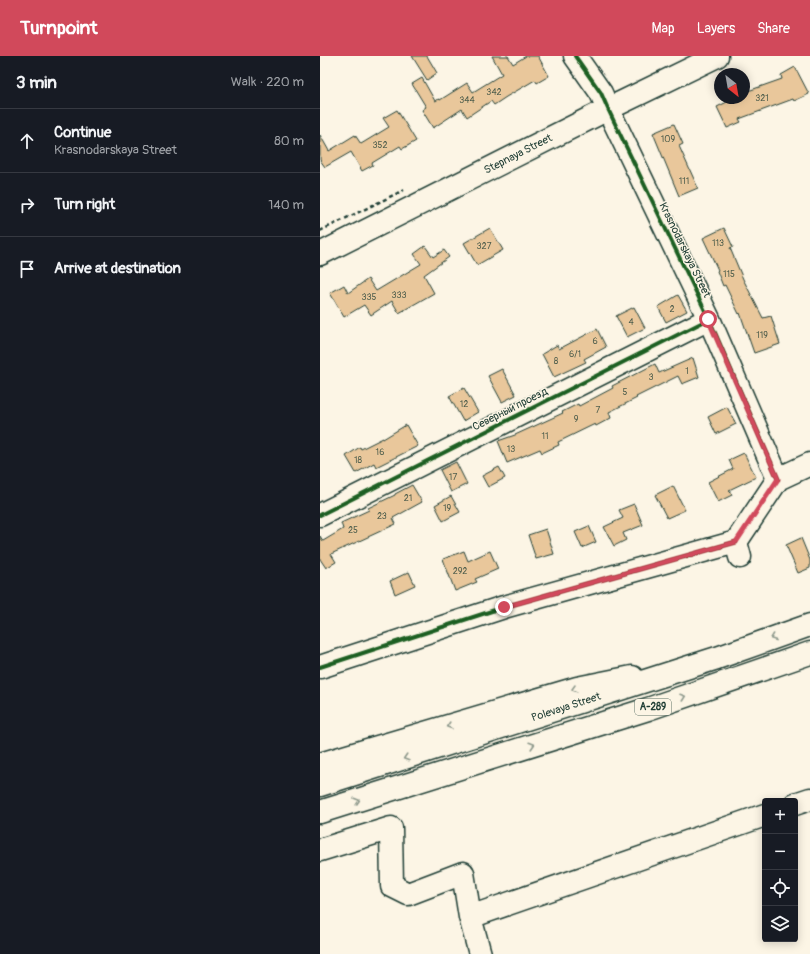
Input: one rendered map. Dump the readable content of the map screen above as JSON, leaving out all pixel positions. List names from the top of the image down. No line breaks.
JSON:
{"streets":{"main road":["Stepnaya Street","Krasnodarskaya Street","Северный проезд","Polevaya Street","А-289"]},"crossings":[["Stepnaya Street","Krasnodarskaya Street"],["Krasnodarskaya Street","Северный проезд"]],"house_numbers":["342","321","344","109","352","111","113","327","115","333","335","2","4","119","6","6/1","8","1","3","5","12","7","9","11","13","16","18","17","21","19","23","25","292"],"north":"bottom right","page":{"header":"Turnpoint","nav":["Map","Layers","Share"],"heading":["3 min","Walk · 220 m"],"list":[["Continue","Krasnodarskaya Street","80 m"],["Turn right","140 m"],"Arrive at destination"],"map_buttons":["+","−"]}}
